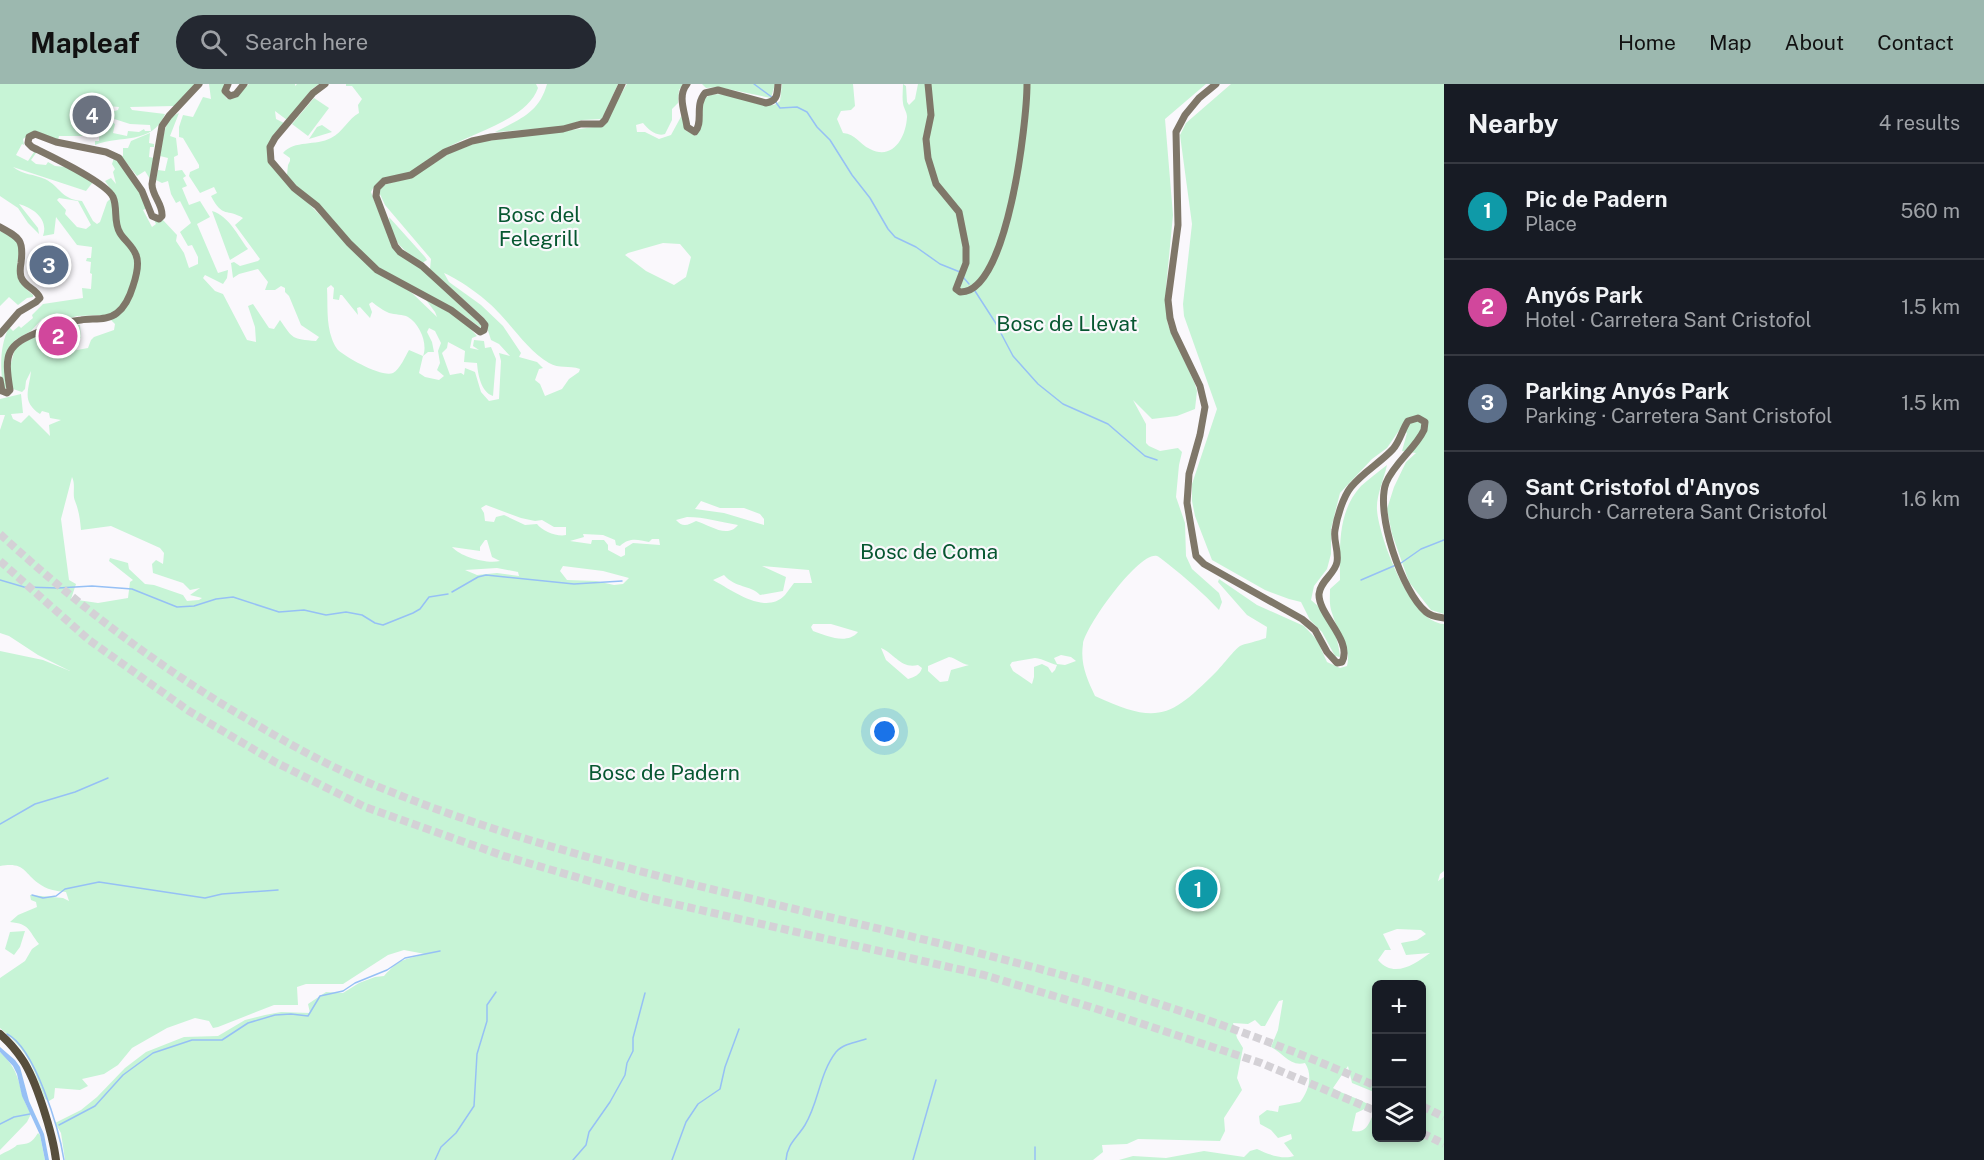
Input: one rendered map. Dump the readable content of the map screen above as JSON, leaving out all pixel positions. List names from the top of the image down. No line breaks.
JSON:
{"parks":["Bosc del Felegrill","Bosc de Llevat","Bosc de Coma","Bosc de Padern"],"page":{"header":"Mapleaf","search":"Search here","nav":["Home","Map","About","Contact"],"heading":["Nearby","4 results"],"pins":["4","3","2","1"],"list":[{"mark":"1","name":"Pic de Padern","note":"Place","value":"560 m"},{"mark":"2","name":"Anyós Park","note":"Hotel · Carretera Sant Cristofol","value":"1.5 km"},{"mark":"3","name":"Parking Anyós Park","note":"Parking · Carretera Sant Cristofol","value":"1.5 km"},{"mark":"4","name":"Sant Cristofol d'Anyos","note":"Church · Carretera Sant Cristofol","value":"1.6 km"}],"map_buttons":["+","−"]}}
